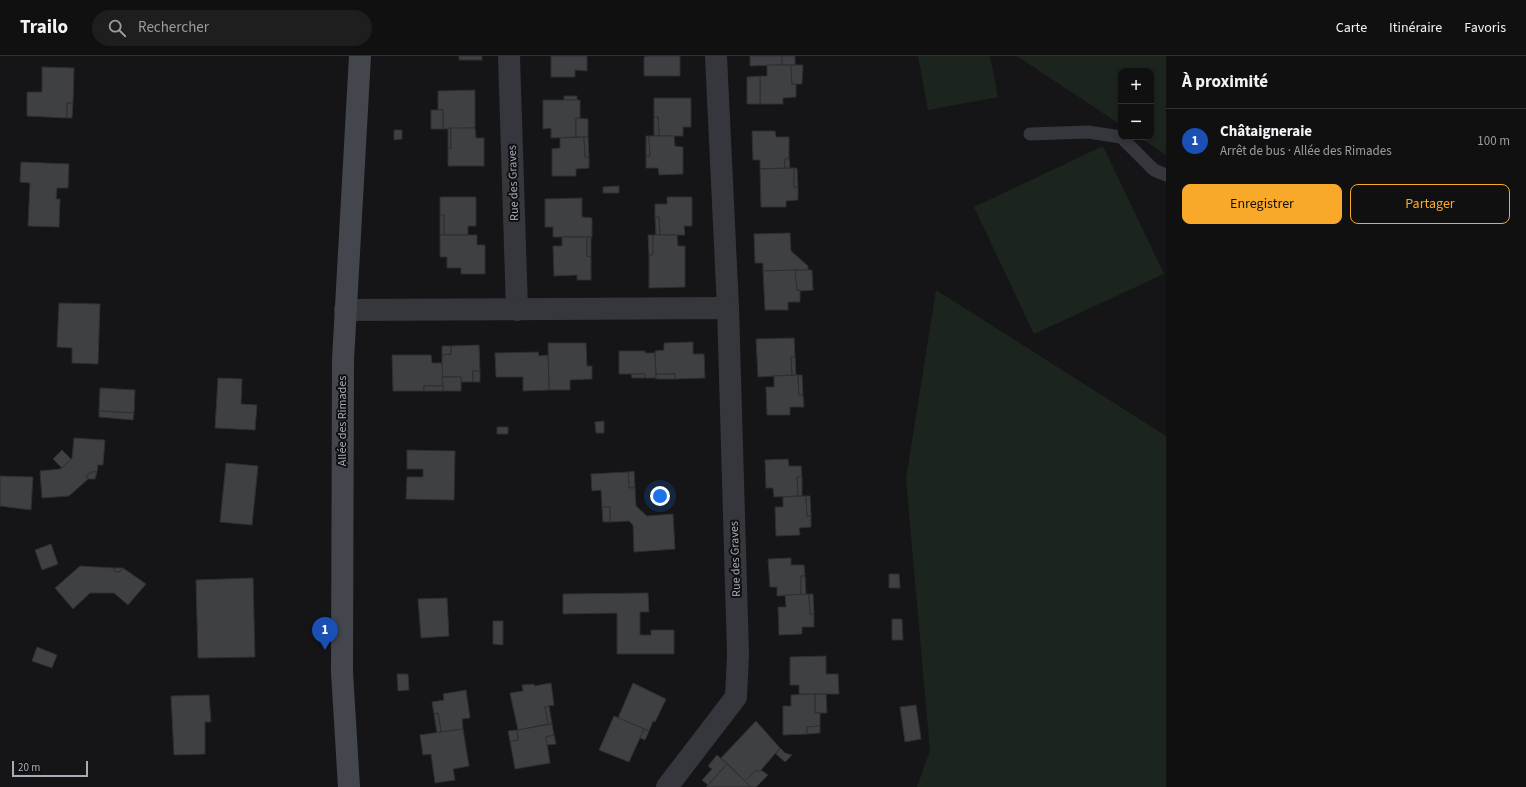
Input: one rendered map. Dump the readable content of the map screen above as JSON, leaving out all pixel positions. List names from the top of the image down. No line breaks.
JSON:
{"streets":{"main road":["Allée des Rimades"],"street":["Rue des Graves"]},"scale_bar":"20 m","page":{"header":"Trailo","search":"Rechercher","nav":["Carte","Itinéraire","Favoris"],"heading":"À proximité","map_buttons":["+","−"],"list":[{"mark":"1","name":"Châtaigneraie","note":"Arrêt de bus · Allée des Rimades","value":"100 m"}],"buttons":["Enregistrer","Partager"],"pins":"1","scale":"20 m"}}
